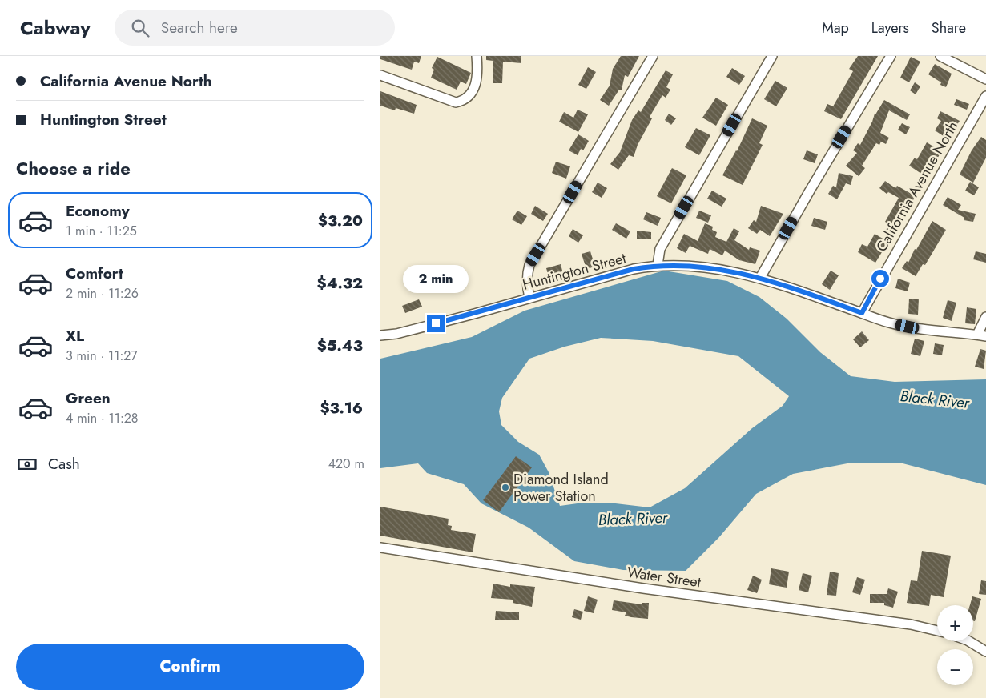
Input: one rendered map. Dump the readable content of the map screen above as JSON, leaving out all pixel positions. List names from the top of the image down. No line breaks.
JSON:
{"streets":{"street":["California Avenue North","Huntington Street","Water Street"]},"crossings":[["California Avenue North","Huntington Street"]],"water":["Black River"],"places":["Diamond Island Power Station"],"page":{"header":"Cabway","search":"Search here","nav":["Map","Layers","Share"],"banner":["California Avenue North","Huntington Street"],"heading":"Choose a ride","list":[{"name":"Economy","note":"1 min · 11:25","value":"$3.20"},{"name":"Comfort","note":"2 min · 11:26","value":"$4.32"},{"name":"XL","note":"3 min · 11:27","value":"$5.43"},{"name":"Green","note":"4 min · 11:28","value":"$3.16"}],"bubble":"2 min","pay":["Cash","420 m"],"map_buttons":["+","−"],"buttons":"Confirm"}}
